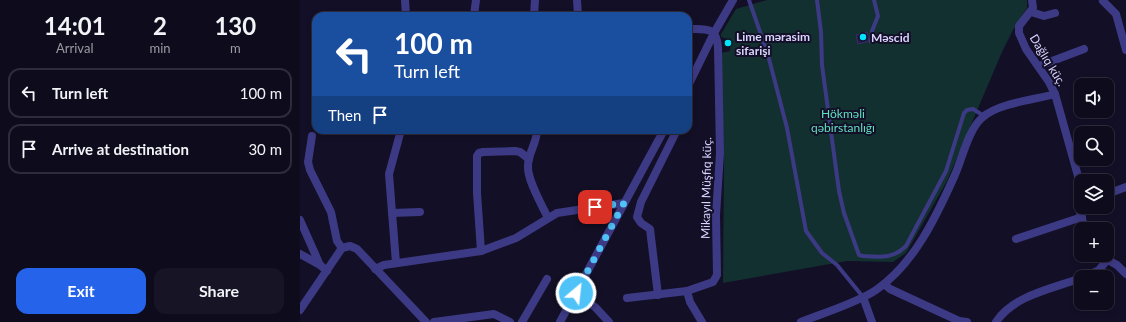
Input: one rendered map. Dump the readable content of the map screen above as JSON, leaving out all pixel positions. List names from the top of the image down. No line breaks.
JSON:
{"streets":{"street":["Dağlıq küç.","Mikayıl Müşfiq küç."]},"parks":["Hökməli qəbirstanlığı"],"places":["Məscid","Lime mərasim sifarişi"],"page":{"eta":["14:01","Arrival","2","min","130","m"],"turn":["100 m","Turn left"],"list":[{"name":"Turn left","value":"100 m"},{"name":"Arrive at destination","value":"30 m"}],"map_buttons":["+","−"],"then":"Then","buttons":["Exit","Share"]}}
